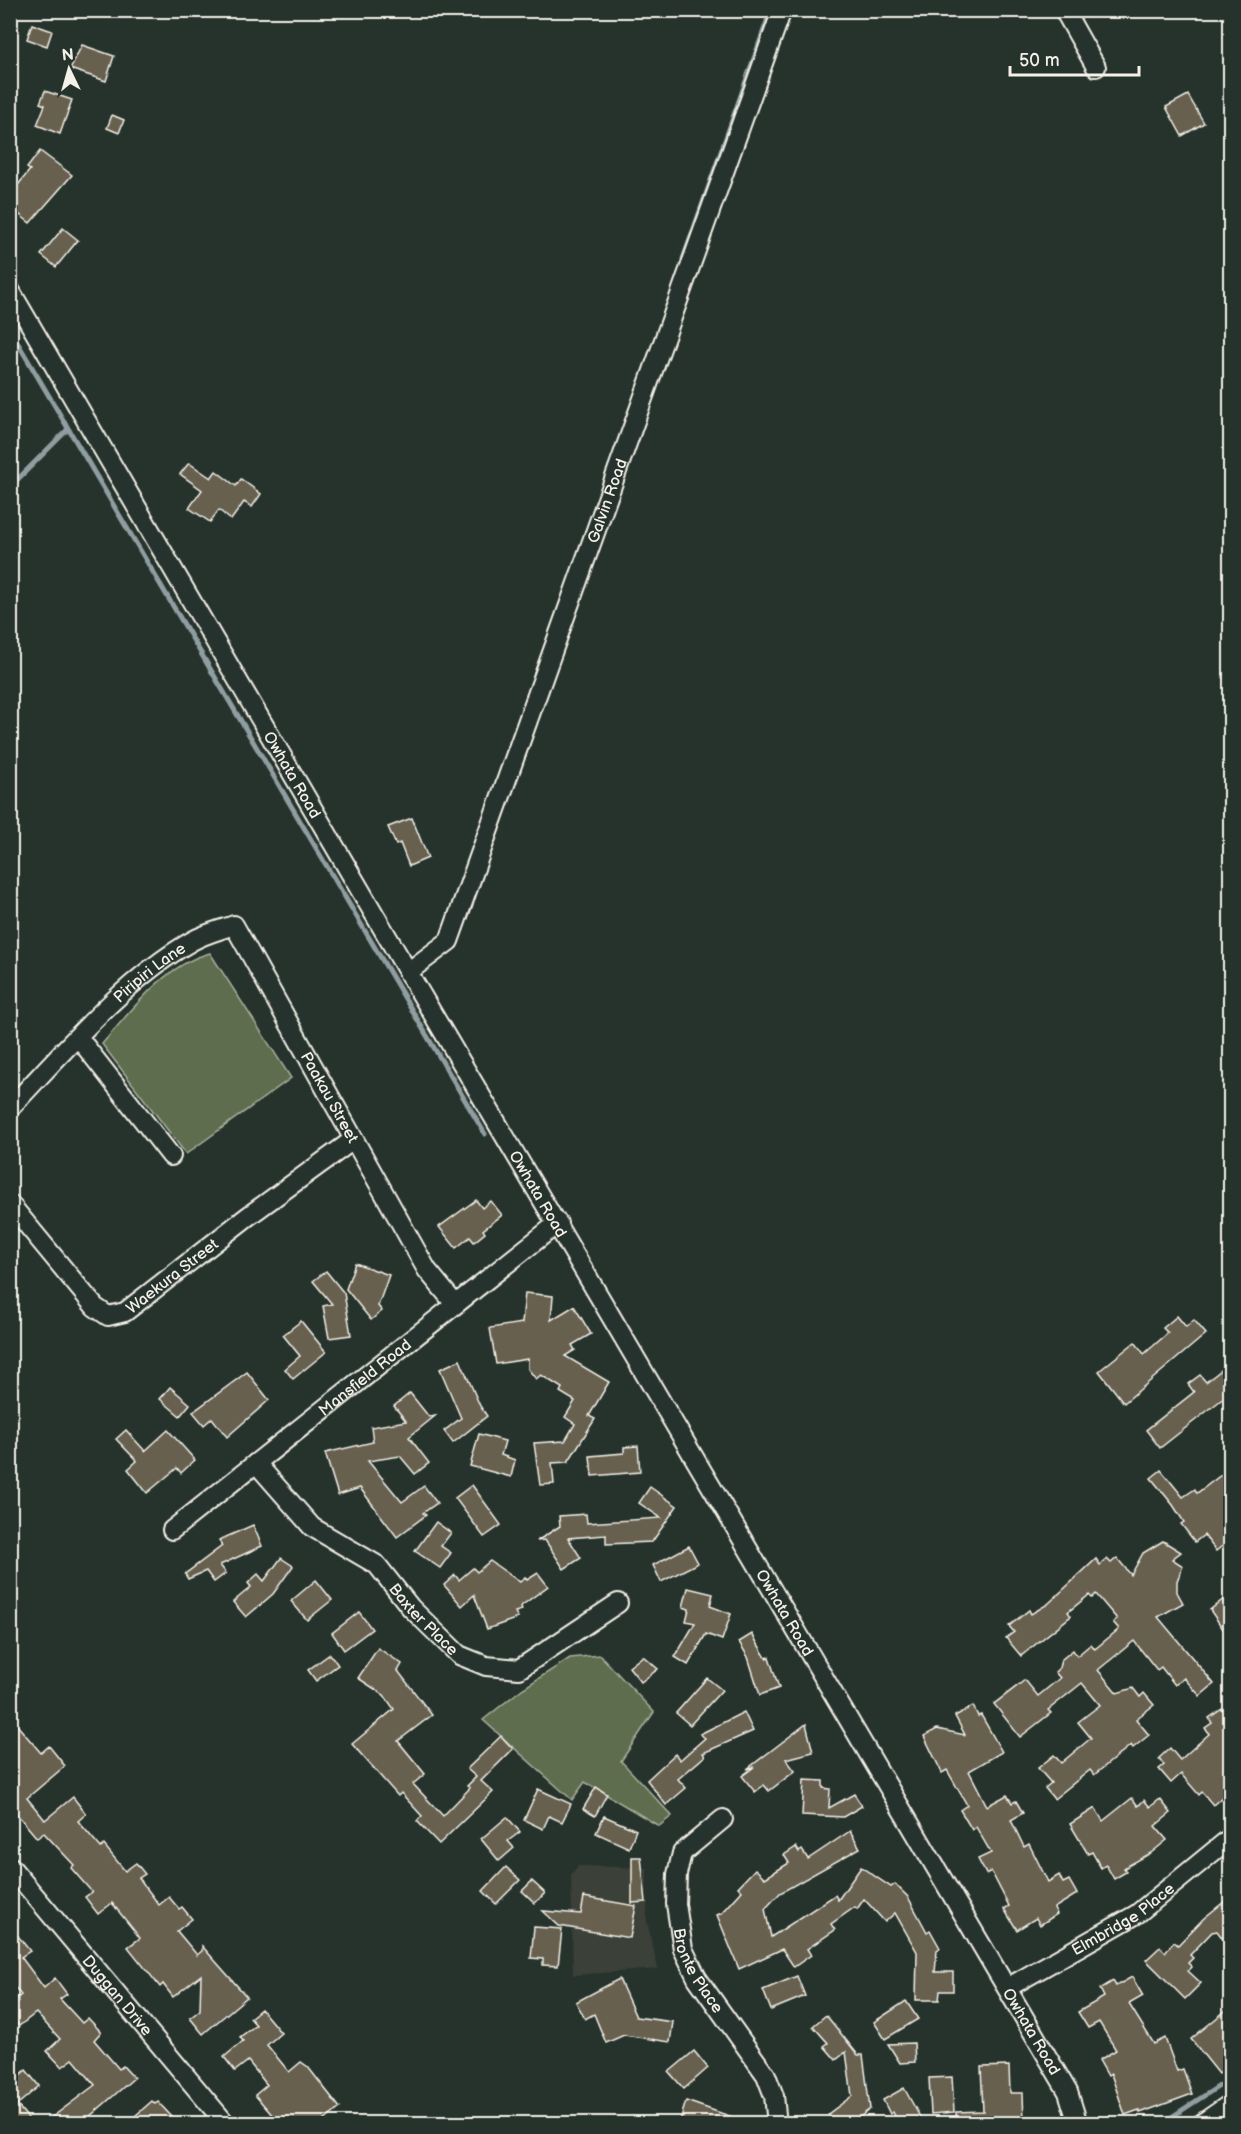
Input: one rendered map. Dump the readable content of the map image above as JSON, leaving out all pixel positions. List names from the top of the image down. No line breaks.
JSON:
{"streets":{"street":["Galvin Road","Owhata Road","Piripiri Lane","Paakau Street","Waekura Street","Mansfield Road","Baxter Place","Elmbridge Place","Bronte Place","Duggan Drive"]},"crossings":[["Galvin Road","Owhata Road"],["Owhata Road","Mansfield Road"],["Owhata Road","Elmbridge Place"],["Piripiri Lane","Paakau Street"],["Paakau Street","Waekura Street"],["Paakau Street","Mansfield Road"],["Mansfield Road","Baxter Place"]],"scale_bar":"50 m","north":"top"}
